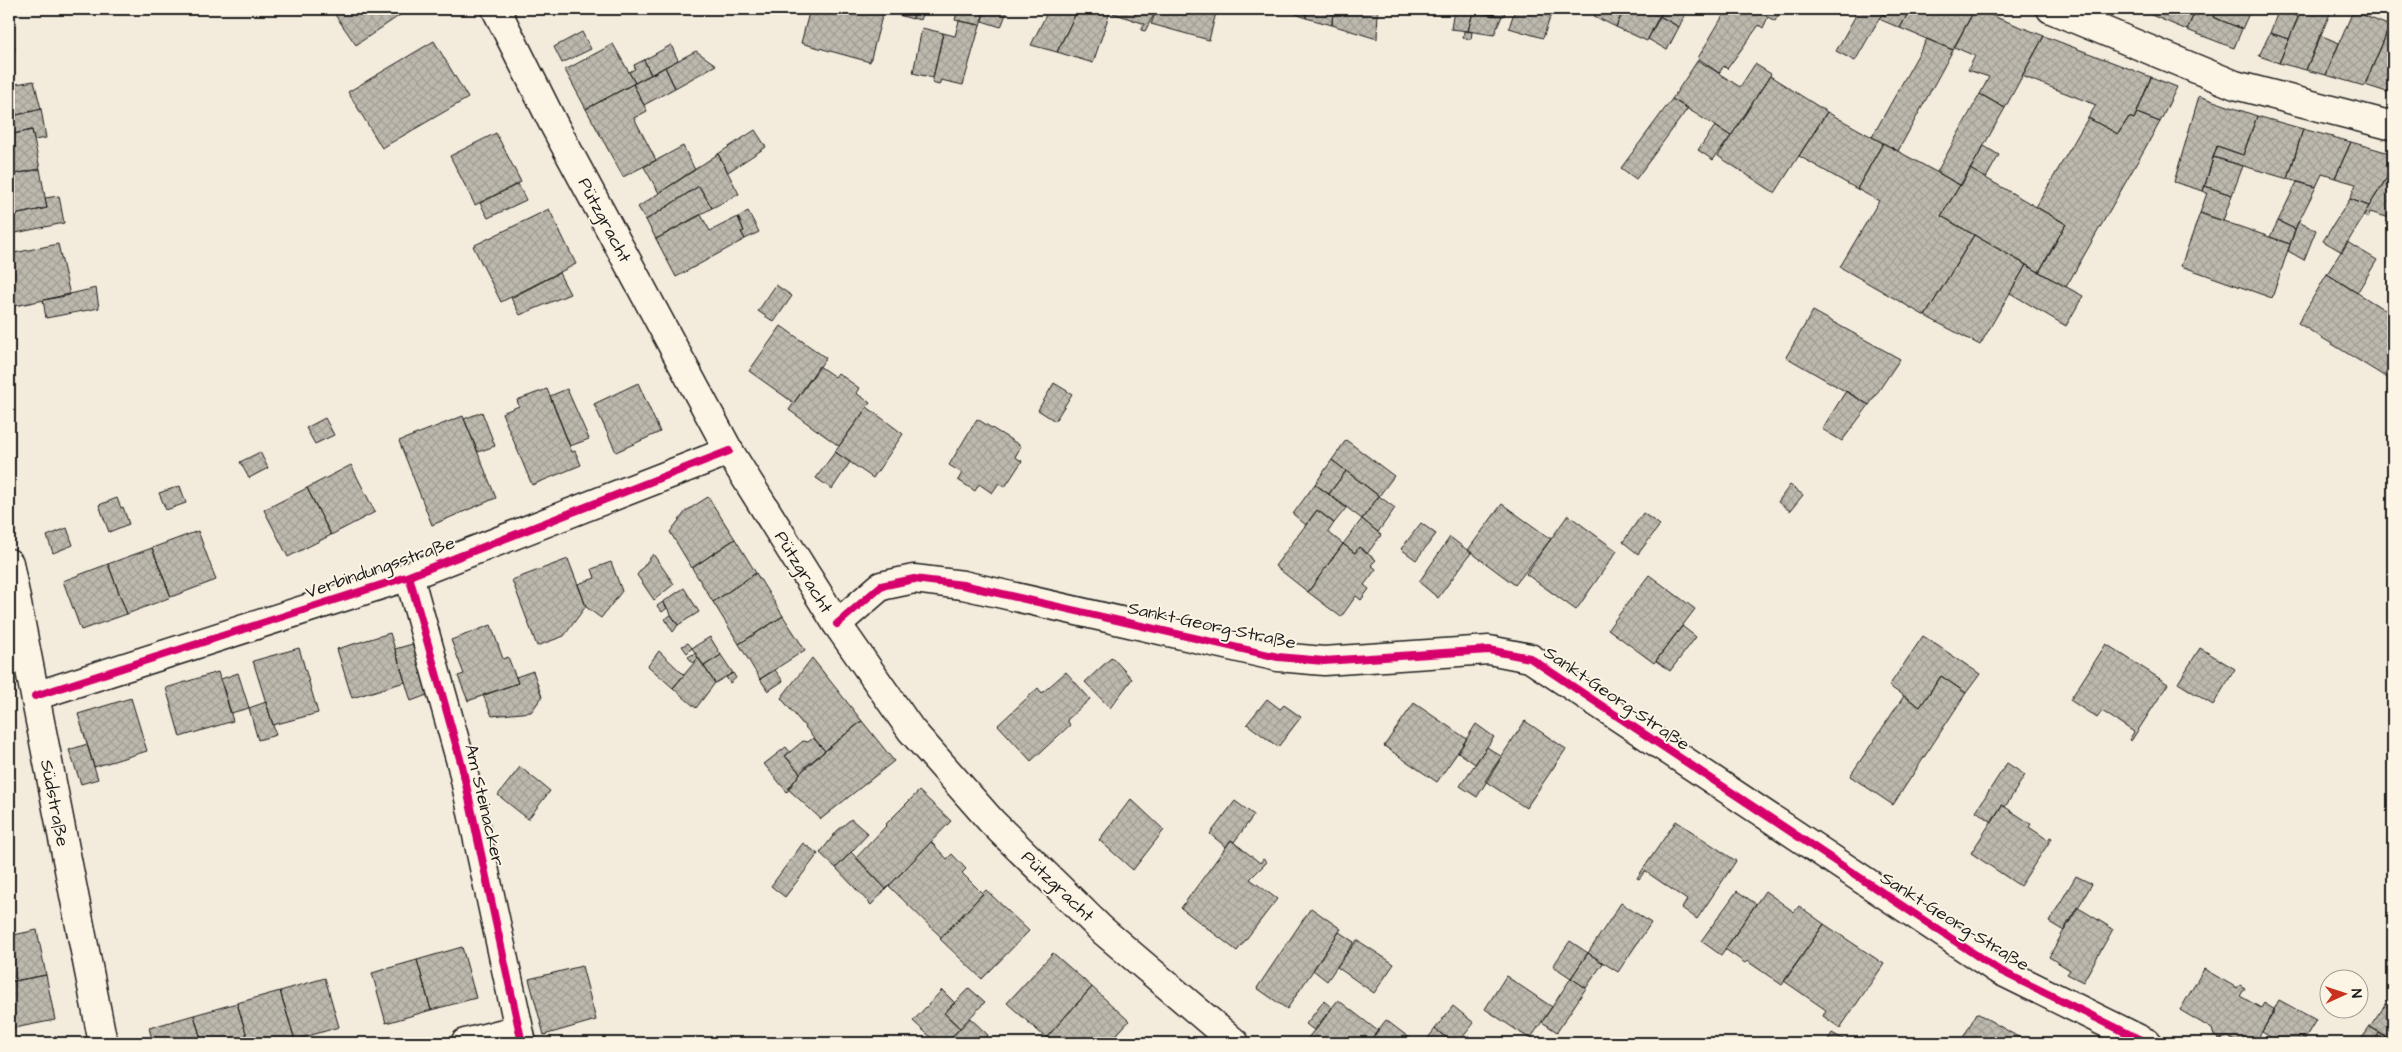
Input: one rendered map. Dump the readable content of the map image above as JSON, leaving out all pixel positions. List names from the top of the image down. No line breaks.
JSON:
{"streets":{"street":["Pützgracht","Verbindungsstraße","Sankt-Georg-Straße","Südstraße","Am Steinacker"]},"crossings":[["Pützgracht","Verbindungsstraße"],["Pützgracht","Sankt-Georg-Straße"],["Verbindungsstraße","Südstraße"],["Verbindungsstraße","Am Steinacker"]],"north":"right"}
